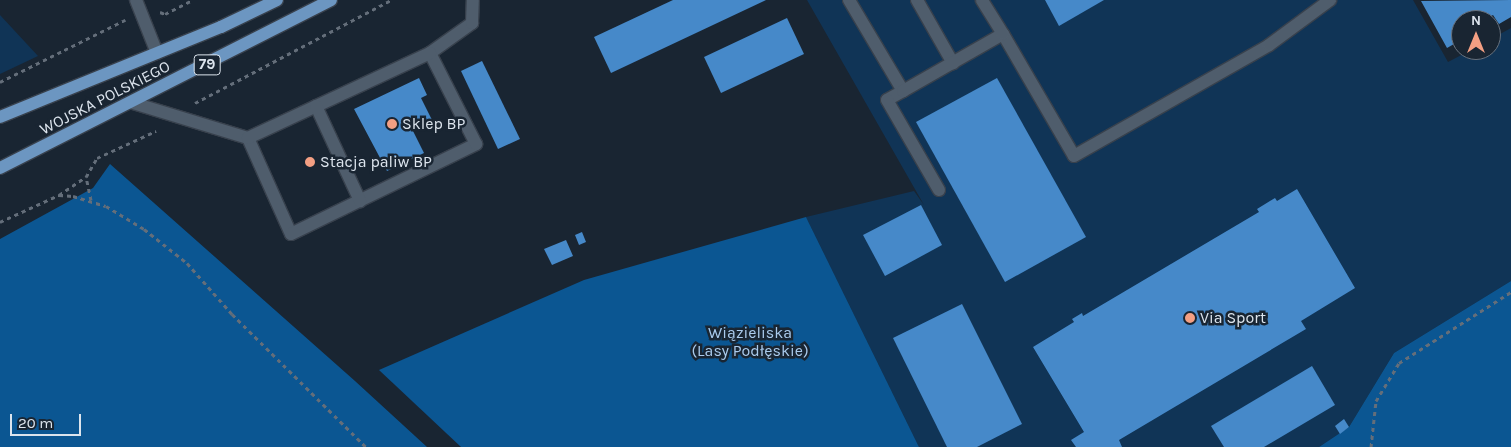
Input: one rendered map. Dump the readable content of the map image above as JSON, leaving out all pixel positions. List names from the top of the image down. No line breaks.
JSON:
{"streets":{"main road":["79","WOJSKA POLSKIEGO"]},"parks":["Wiązieliska (Lasy Podłęskie)"],"places":["Sklep BP","Stacja paliw BP","Via Sport"],"scale_bar":"20 m","north":"top"}
